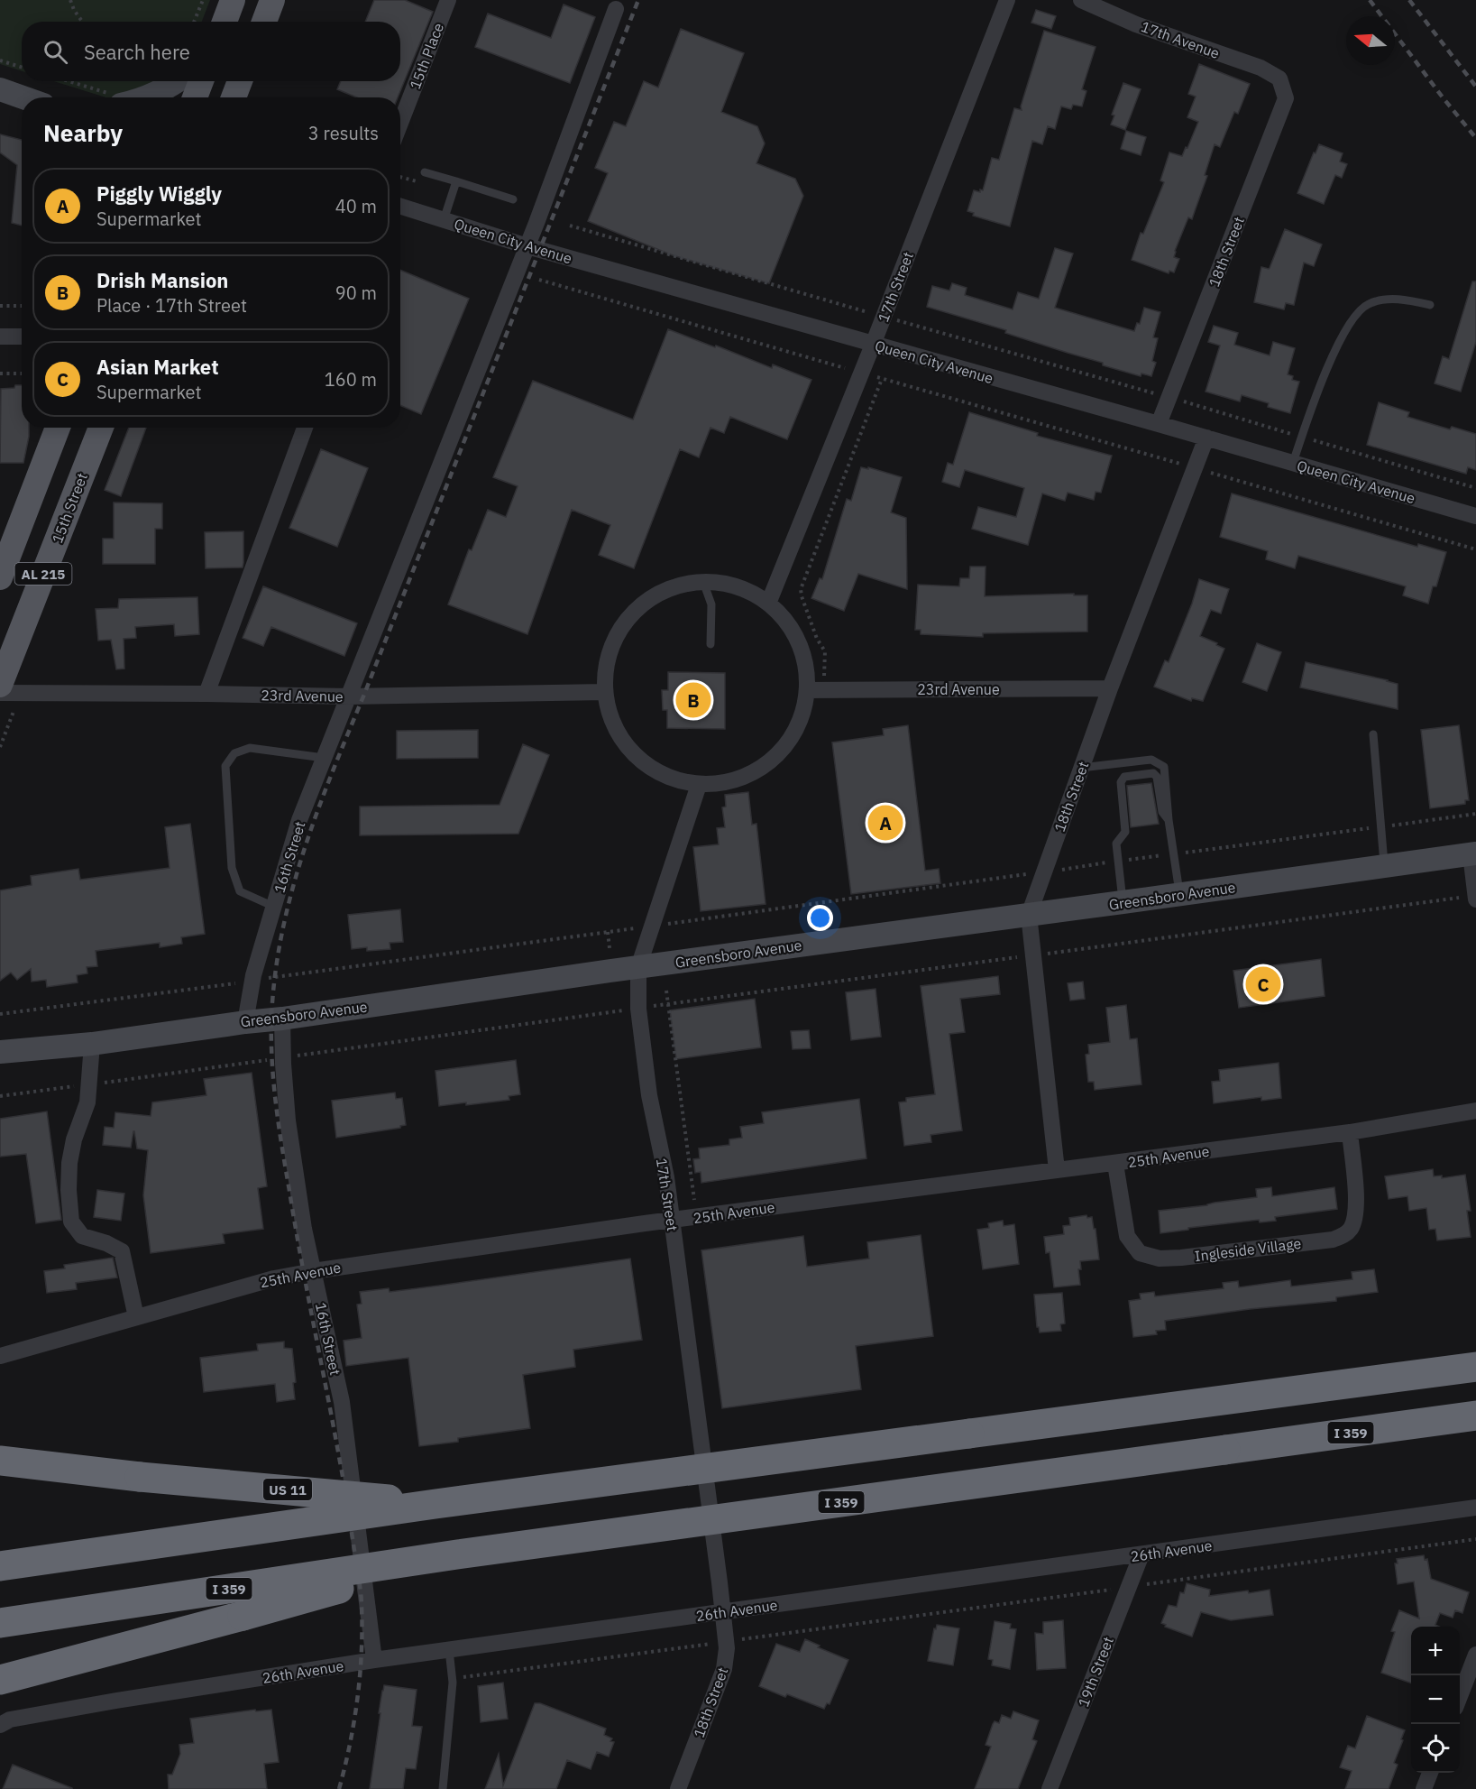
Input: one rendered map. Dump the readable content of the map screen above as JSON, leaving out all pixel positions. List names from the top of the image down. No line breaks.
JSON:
{"streets":{"highway":["I 359","US 11"],"main road":["15th Street","AL 215","Greensboro Avenue"],"street":["17th Avenue","15th Place","Queen City Avenue","18th Street","17th Street","23rd Avenue","16th Street","25th Avenue","Ingleside Village","26th Avenue","19th Street"]},"crossings":[["17th Avenue","18th Street"],["Queen City Avenue","18th Street"],["Queen City Avenue","17th Street"],["Queen City Avenue","16th Street"],["18th Street","17th Street"],["18th Street","23rd Avenue"],["18th Street","Greensboro Avenue"],["18th Street","25th Avenue"],["18th Street","26th Avenue"],["17th Street","Greensboro Avenue"],["17th Street","25th Avenue"],["17th Street","26th Avenue"],["23rd Avenue","16th Street"],["16th Street","Greensboro Avenue"],["16th Street","25th Avenue"],["16th Street","26th Avenue"],["25th Avenue","Ingleside Village"],["26th Avenue","19th Street"]],"north":"left","page":{"search":"Search here","heading":["Nearby","3 results"],"list":[{"mark":"A","name":"Piggly Wiggly","note":"Supermarket","value":"40 m"},{"mark":"B","name":"Drish Mansion","note":"Place · 17th Street","value":"90 m"},{"mark":"C","name":"Asian Market","note":"Supermarket","value":"160 m"}],"pins":["B","A","C"],"map_buttons":["+","−"]}}
